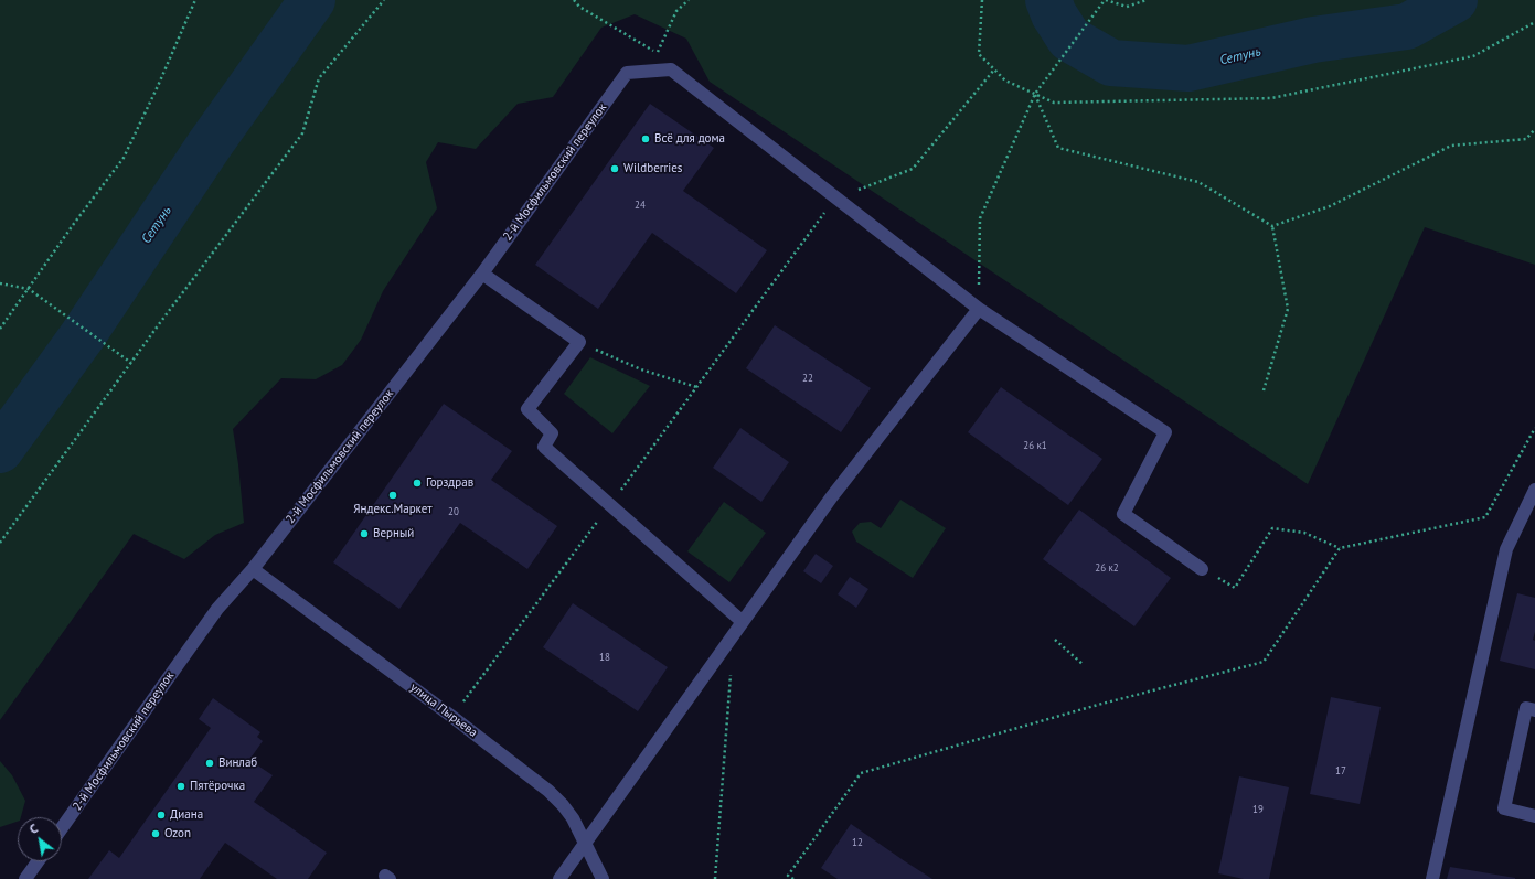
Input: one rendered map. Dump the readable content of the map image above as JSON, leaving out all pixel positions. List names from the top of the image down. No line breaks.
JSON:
{"streets":{"street":["2-й Мосфильмовский переулок","улица Пырьева"]},"crossings":[["2-й Мосфильмовский переулок","улица Пырьева"]],"water":["Сетунь"],"places":["Всё для дома","Wildberries","Горздрав","Яндекс.Маркет","Верный","Винлаб","Пятёрочка","Диана","Ozon"],"house_numbers":["24","22","26 к1","20","26 к2","18","17","19","12"],"north":"top left"}
